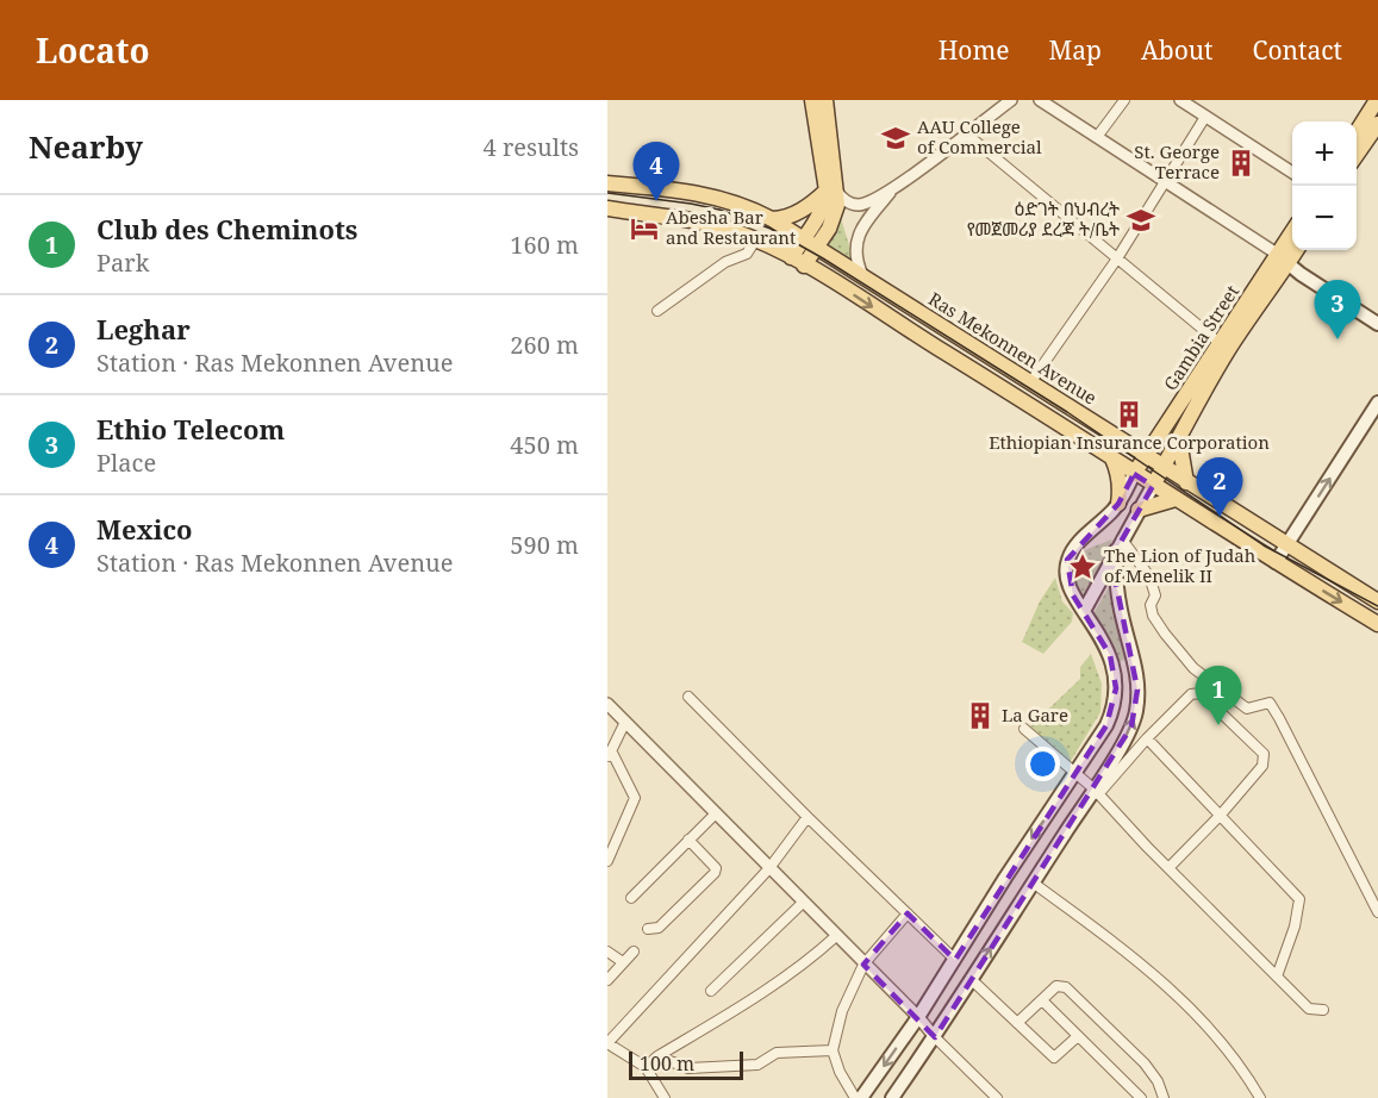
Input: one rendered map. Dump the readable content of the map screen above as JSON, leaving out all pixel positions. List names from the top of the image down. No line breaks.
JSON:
{"streets":{"main road":["Gambia Street","Ras Mekonnen Avenue"]},"crossings":[["Gambia Street","Ras Mekonnen Avenue"]],"places":{"school or university":["AAU College of Commercial","ዕድገት በህብረት የመጀመሪያ ደረጃ ት/ቤት"],"building":["St. George Terrace","Ethiopian Insurance Corporation","La Gare"],"hotel":["Abesha Bar and Restaurant"],"place":["The Lion of Judah of Menelik II"]},"scale_bar":"100 m","page":{"header":"Locato","nav":["Home","Map","About","Contact"],"heading":["Nearby","4 results"],"map_buttons":["+","−"],"pins":["4","3","2","1"],"list":[{"mark":"1","name":"Club des Cheminots","note":"Park","value":"160 m"},{"mark":"2","name":"Leghar","note":"Station · Ras Mekonnen Avenue","value":"260 m"},{"mark":"3","name":"Ethio Telecom","note":"Place","value":"450 m"},{"mark":"4","name":"Mexico","note":"Station · Ras Mekonnen Avenue","value":"590 m"}],"scale":"100 m"}}
